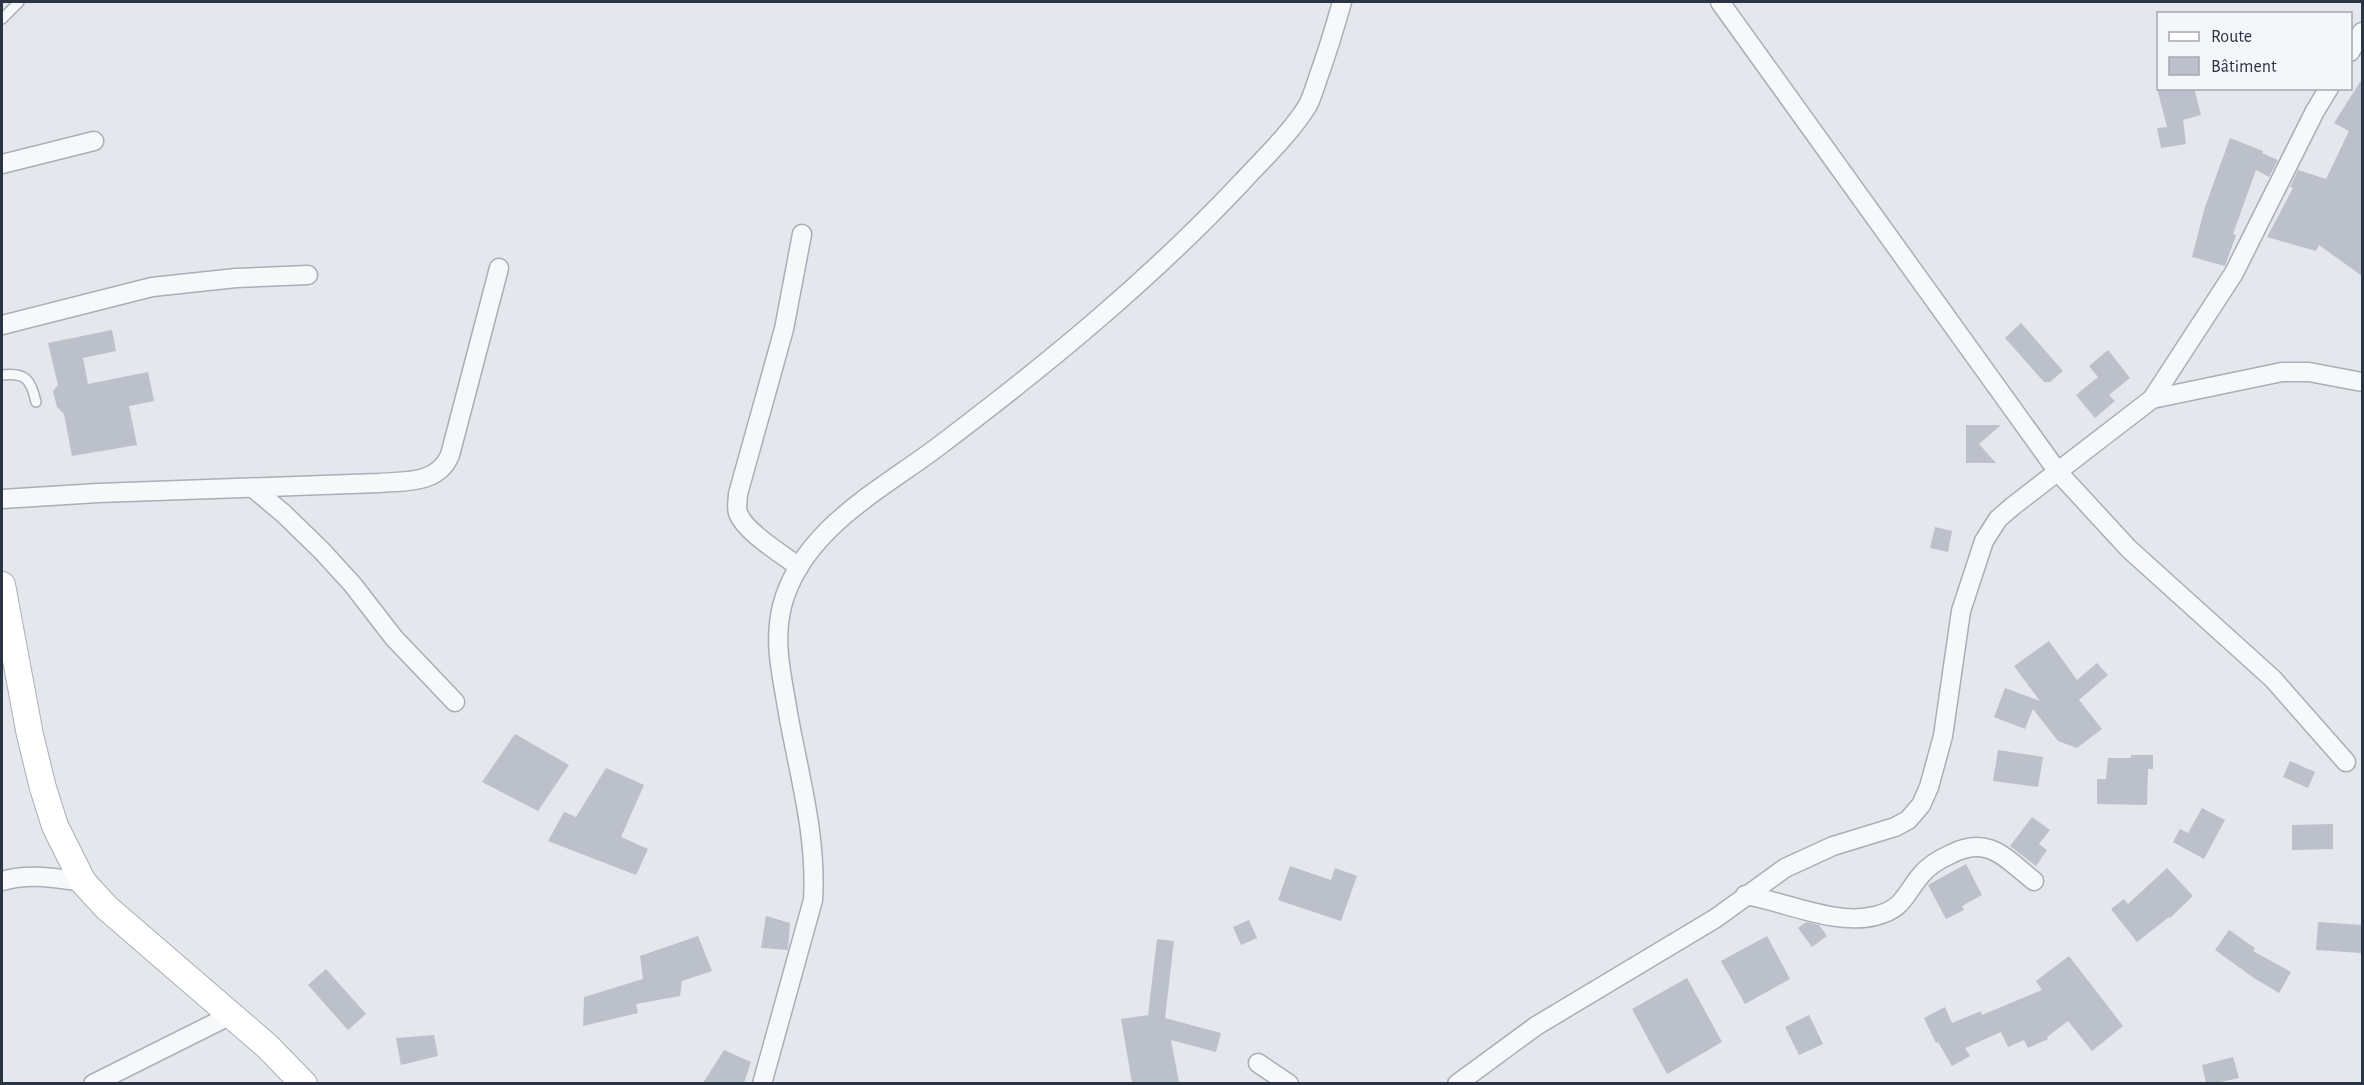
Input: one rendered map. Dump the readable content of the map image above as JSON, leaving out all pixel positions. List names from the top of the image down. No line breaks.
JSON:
{"legend":["Route","Bâtiment"]}
